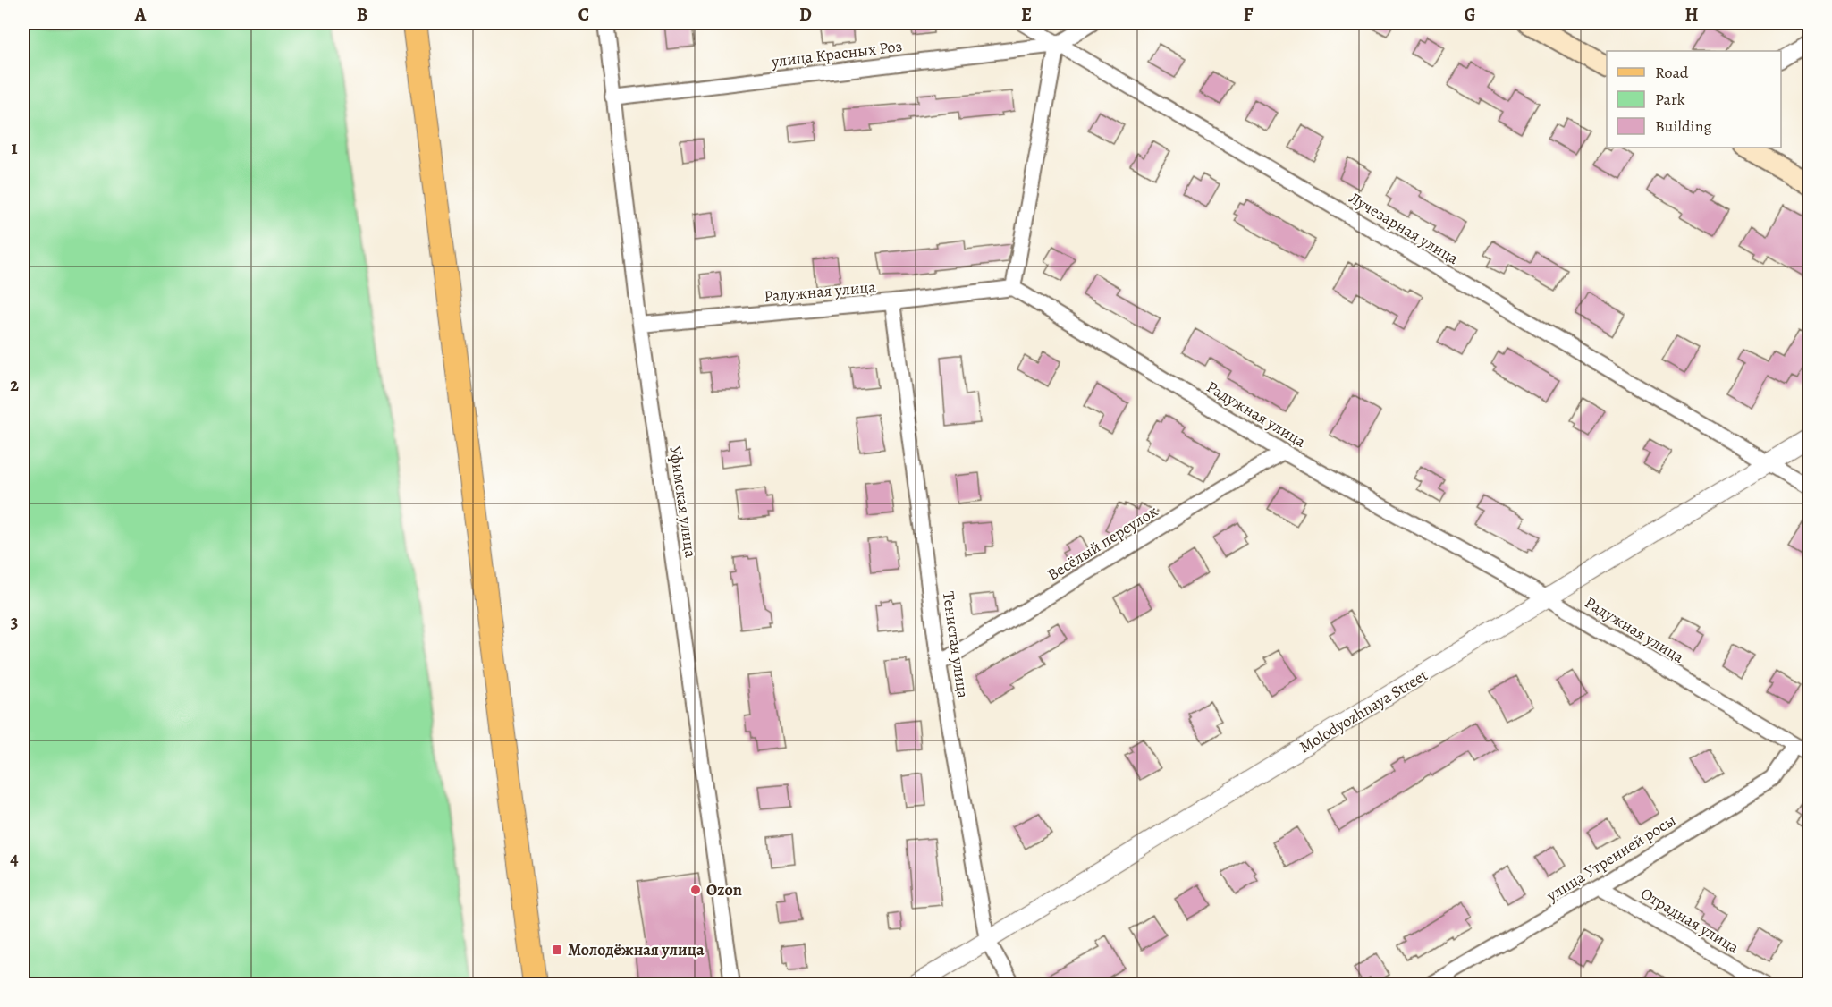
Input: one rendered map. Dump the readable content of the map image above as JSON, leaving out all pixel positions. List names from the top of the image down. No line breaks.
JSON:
{"streets":{"street":["улица Красных Роз","Лучезарная улица","Радужная улица","Уфимская улица","Весёлый переулок","Тенистая улица","Molodyozhnaya Street","улица Утренней росы","Отрадная улица"]},"crossings":[["улица Красных Роз","Лучезарная улица"],["улица Красных Роз","Уфимская улица"],["Лучезарная улица","Molodyozhnaya Street"],["Радужная улица","Уфимская улица"],["Радужная улица","Весёлый переулок"],["Радужная улица","Тенистая улица"],["Радужная улица","Molodyozhnaya Street"],["Радужная улица","улица Утренней росы"],["Весёлый переулок","Тенистая улица"],["Тенистая улица","Molodyozhnaya Street"],["улица Утренней росы","Отрадная улица"]],"places":{"other":["Ozon"],"transit":["Молодёжная улица"]},"legend":["Road","Park","Building"],"grid":{"columns":["A","B","C","D","E","F","G","H"],"rows":["1","2","3","4"]}}
